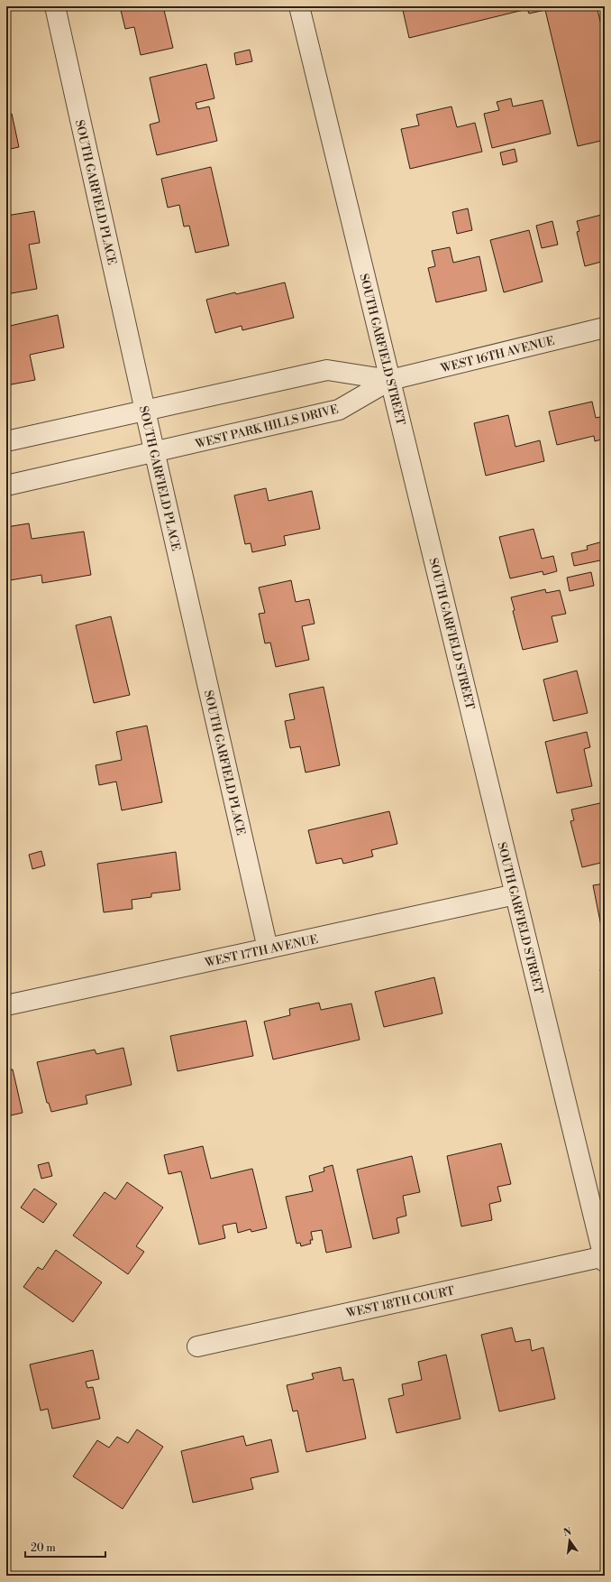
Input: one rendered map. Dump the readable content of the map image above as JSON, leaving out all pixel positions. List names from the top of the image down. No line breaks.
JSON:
{"streets":{"street":["SOUTH GARFIELD PLACE","SOUTH GARFIELD STREET","WEST 16TH AVENUE","WEST PARK HILLS DRIVE","WEST 17TH AVENUE","WEST 18TH COURT"]},"crossings":[["SOUTH GARFIELD PLACE","WEST PARK HILLS DRIVE"],["SOUTH GARFIELD PLACE","WEST 17TH AVENUE"],["SOUTH GARFIELD STREET","WEST 16TH AVENUE"],["SOUTH GARFIELD STREET","WEST PARK HILLS DRIVE"],["SOUTH GARFIELD STREET","WEST 17TH AVENUE"],["SOUTH GARFIELD STREET","WEST 18TH COURT"],["WEST 16TH AVENUE","WEST PARK HILLS DRIVE"]],"scale_bar":"20 m","north":"top"}
